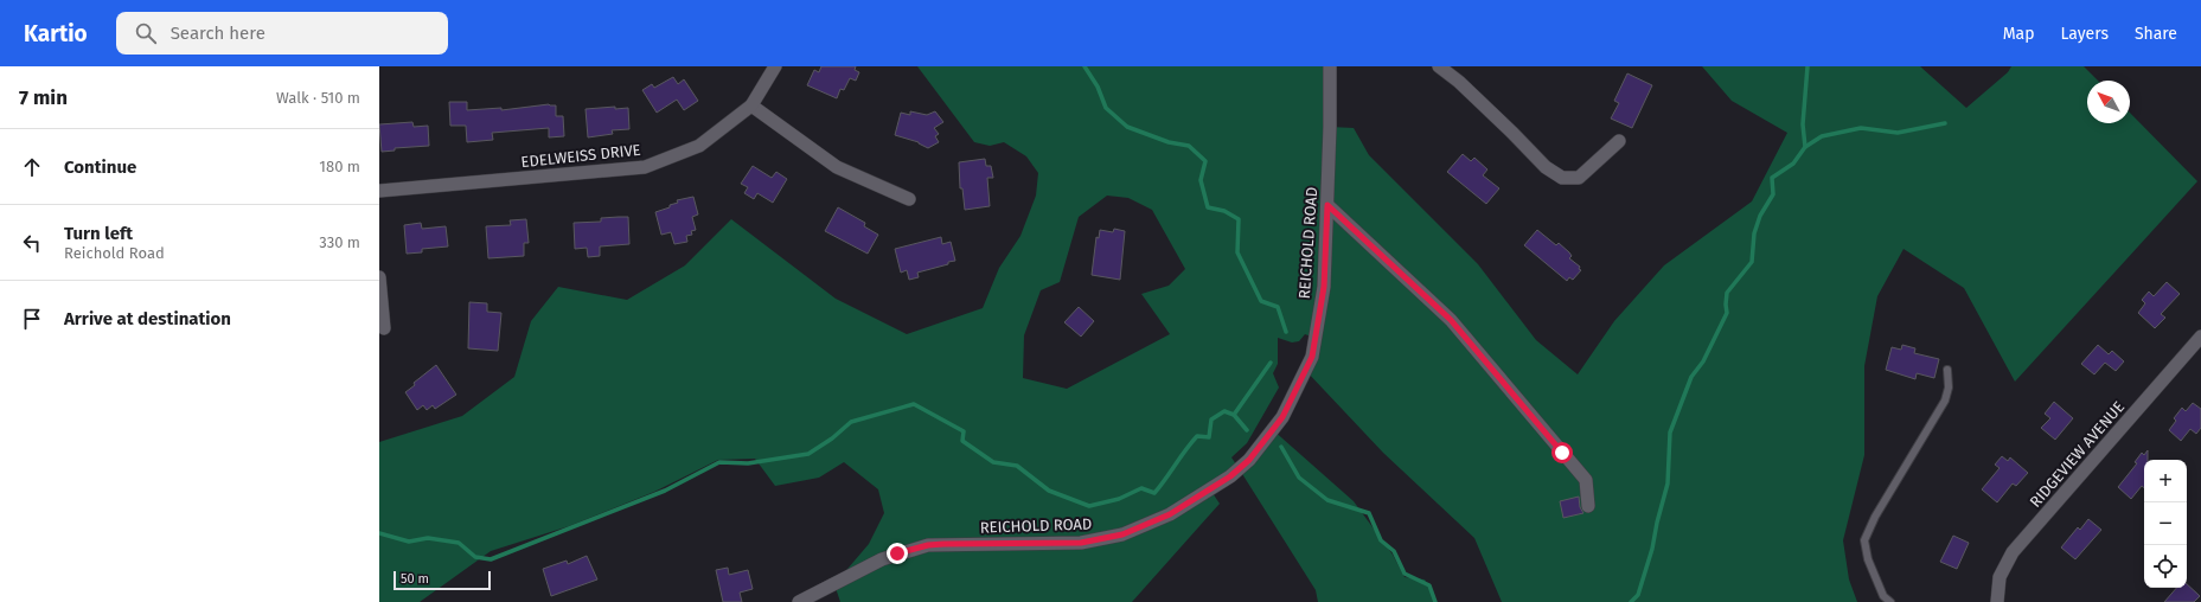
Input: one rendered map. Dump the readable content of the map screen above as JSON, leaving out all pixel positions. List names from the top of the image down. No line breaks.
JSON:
{"streets":{"street":["EDELWEISS DRIVE","REICHOLD ROAD","RIDGEVIEW AVENUE"]},"scale_bar":"50 m","north":"top left","page":{"header":"Kartio","search":"Search here","nav":["Map","Layers","Share"],"heading":["7 min","Walk · 510 m"],"list":[["Continue","180 m"],["Turn left","Reichold Road","330 m"],"Arrive at destination"],"map_buttons":["+","−"],"scale":"50 m"}}
